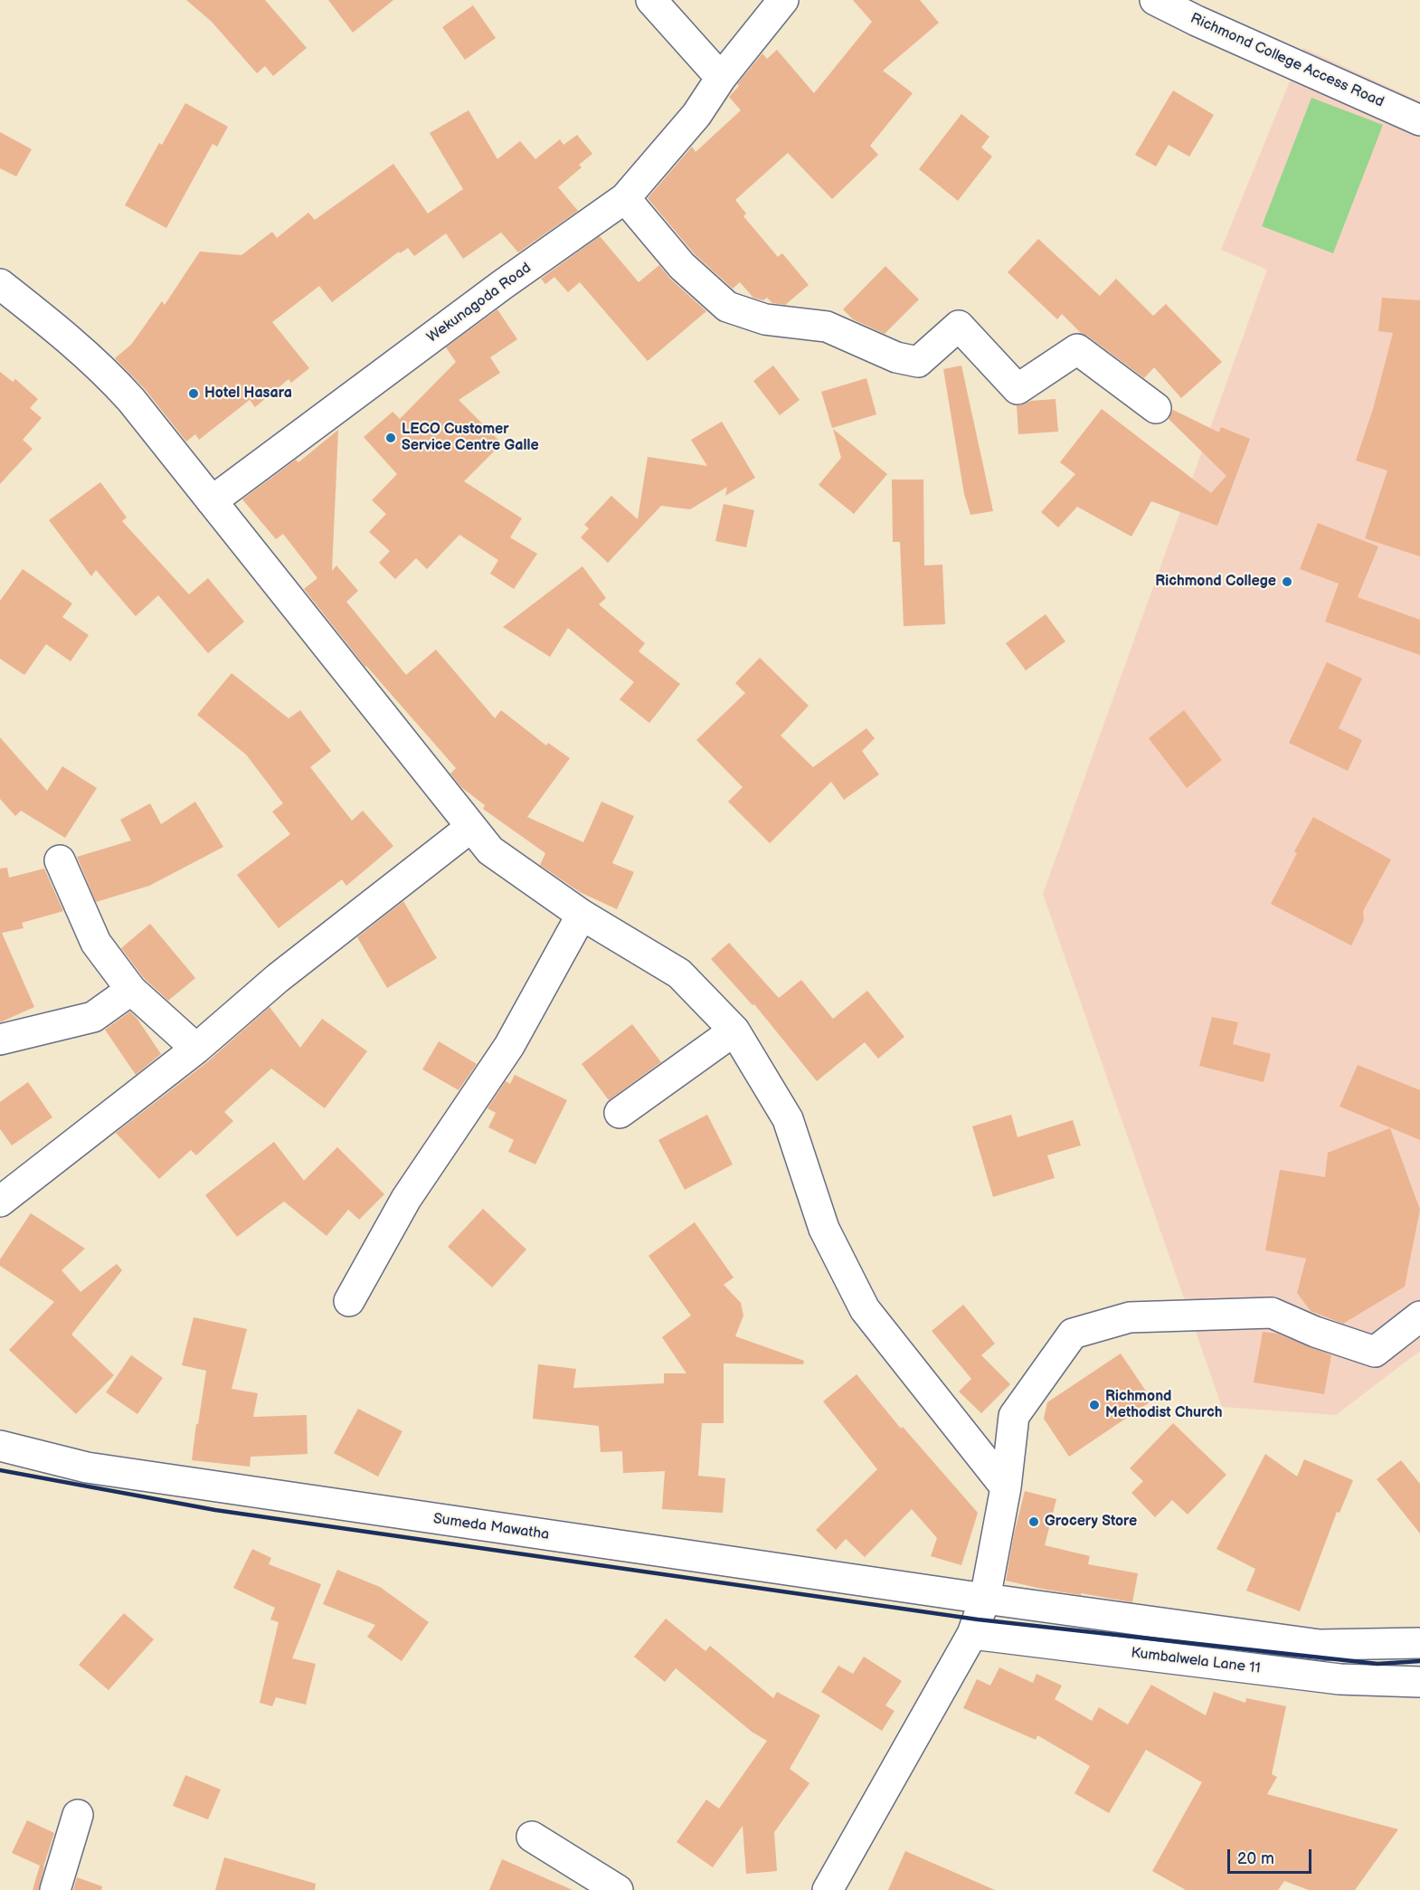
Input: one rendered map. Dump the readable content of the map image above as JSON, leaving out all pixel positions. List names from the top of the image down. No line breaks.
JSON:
{"streets":{"street":["Richmond College Access Road","Wekunagoda Road","Sumeda Mawatha","Kumbalwela Lane 11"]},"places":["Hotel Hasara","LECO Customer Service Centre Galle","Richmond College","Richmond Methodist Church","Grocery Store"],"scale_bar":"20 m"}
